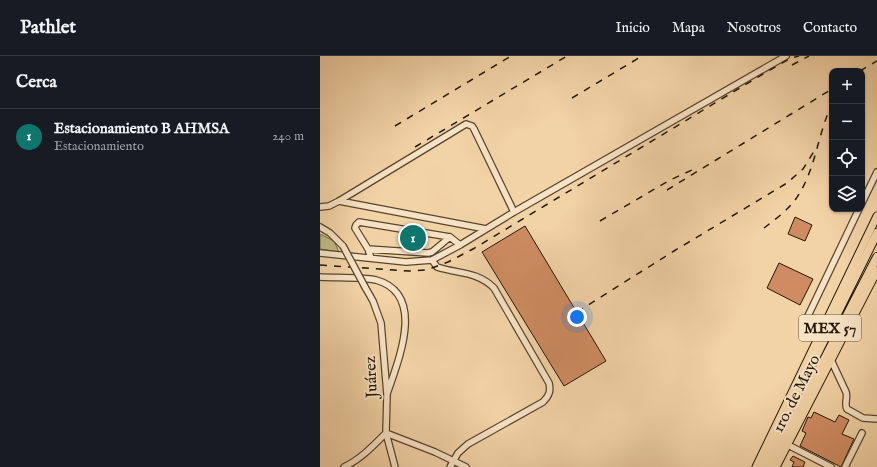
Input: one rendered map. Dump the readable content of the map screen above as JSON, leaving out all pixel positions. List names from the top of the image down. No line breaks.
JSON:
{"streets":{"highway":["MEX 57"],"main road":["1ro. de Mayo"],"street":["Juárez"]},"page":{"header":"Pathlet","nav":["Inicio","Mapa","Nosotros","Contacto"],"heading":"Cerca","map_buttons":["+","−"],"list":[{"mark":"1","name":"Estacionamiento B AHMSA","note":"Estacionamiento","value":"240 m"}],"pins":"1"}}
